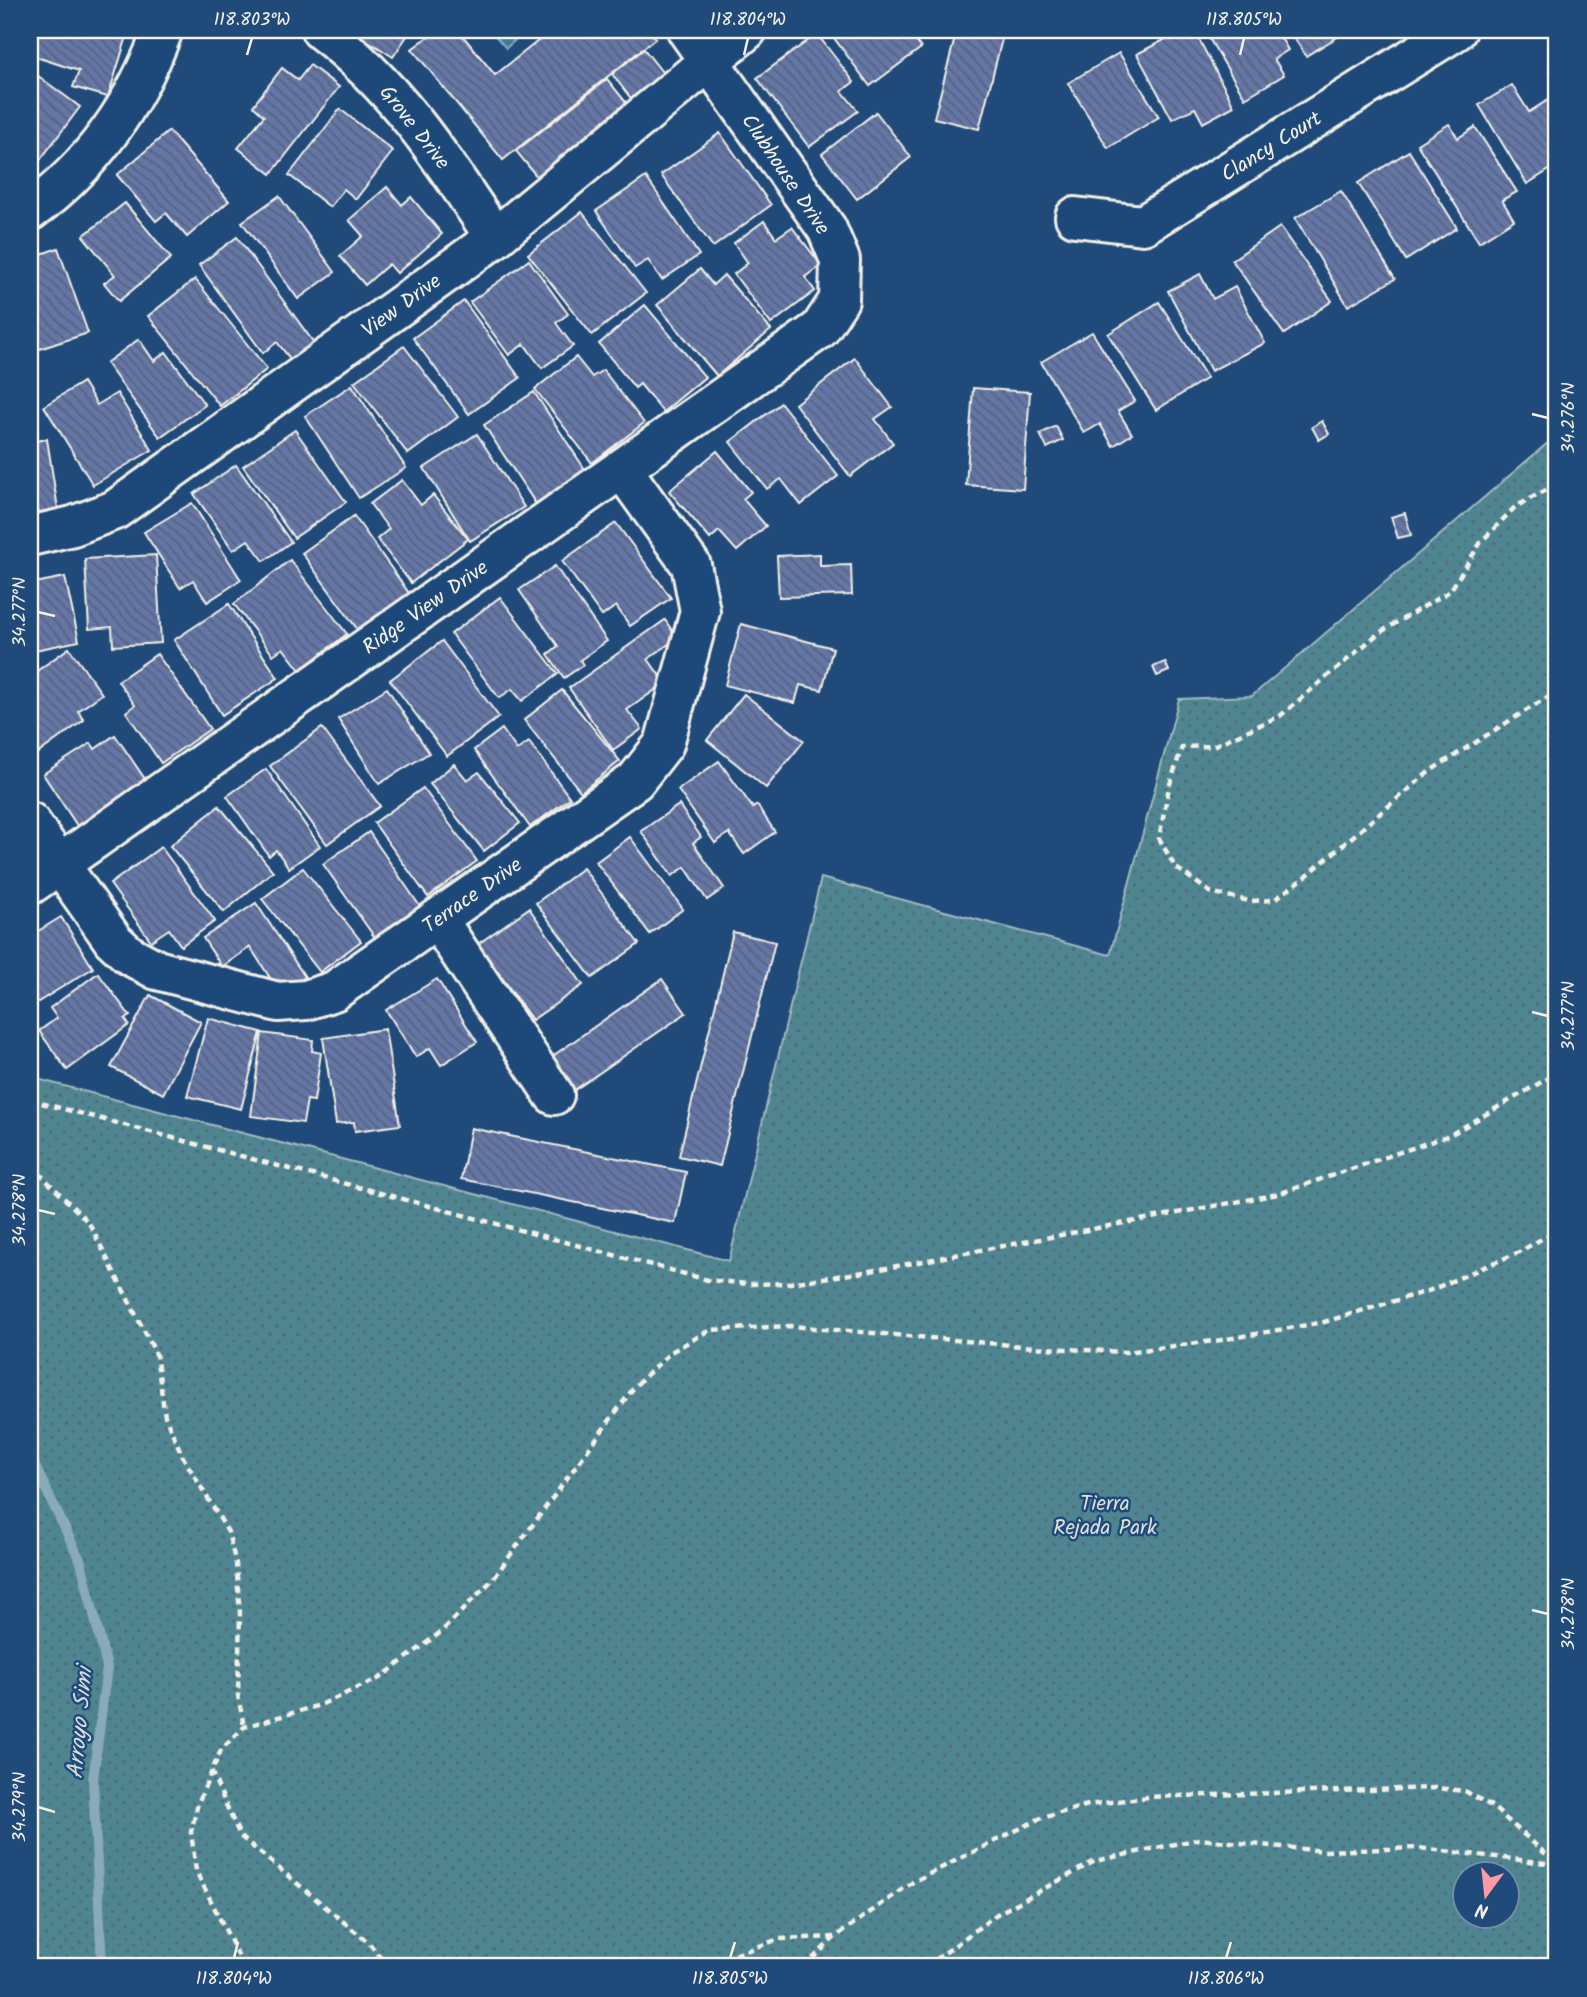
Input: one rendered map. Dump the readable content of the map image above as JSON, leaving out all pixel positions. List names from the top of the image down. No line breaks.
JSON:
{"streets":{"street":["Grove Drive","Clancy Court","Clubhouse Drive","View Drive","Ridge View Drive","Terrace Drive"]},"crossings":[["Grove Drive","View Drive"],["Clubhouse Drive","View Drive"],["Clubhouse Drive","Ridge View Drive"],["Ridge View Drive","Terrace Drive"]],"water":["Arroyo Simi"],"parks":["Tierra Rejada Park"],"north":"bottom","coordinates":["118.803°W","118.804°W","118.805°W","34.276°N","34.277°N","34.278°N","34.279°N","118.806°W"]}
